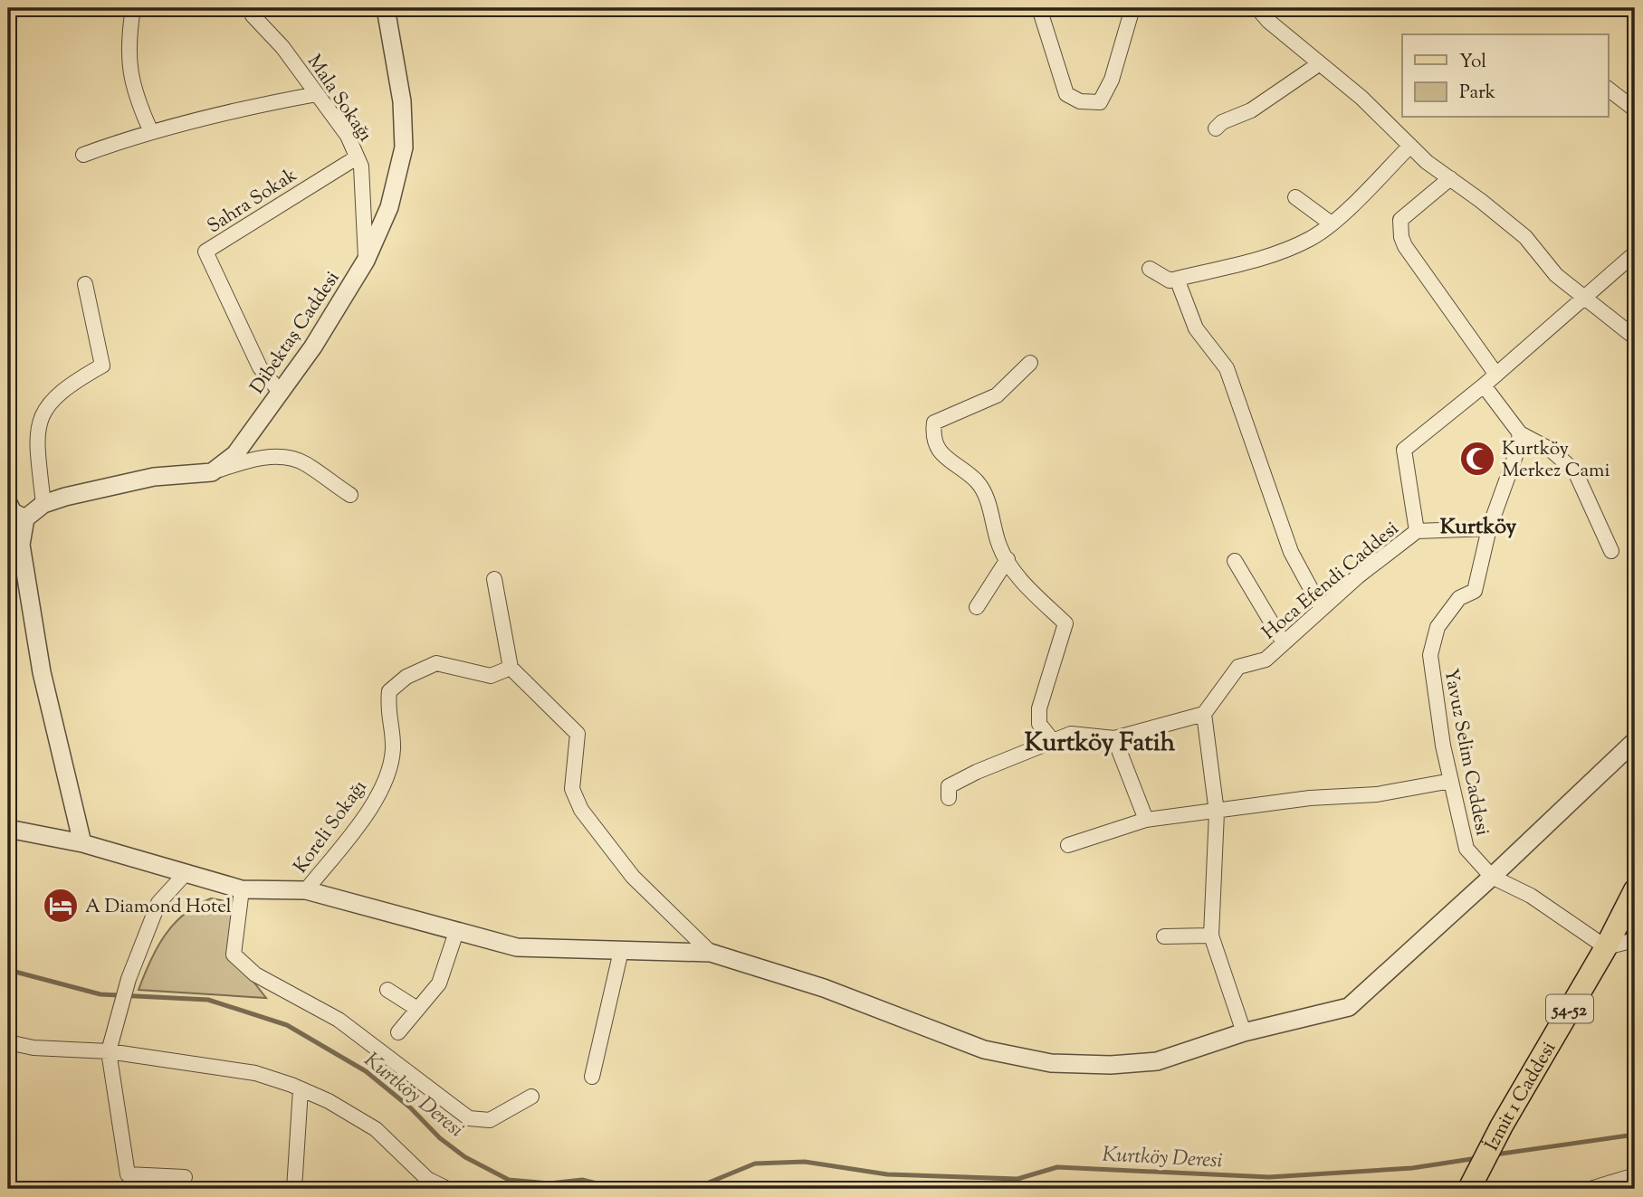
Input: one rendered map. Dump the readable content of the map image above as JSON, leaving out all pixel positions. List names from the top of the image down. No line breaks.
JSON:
{"streets":{"main road":["54-52","İzmit 1 Caddesi"],"street":["Mala Sokağı","Sahra Sokak","Dibektaş Caddesi","Hoca Efendi Caddesi","Yavuz Selim Caddesi","Koreli Sokağı"]},"crossings":[["Mala Sokağı","Sahra Sokak"],["Mala Sokağı","Dibektaş Caddesi"],["Sahra Sokak","Dibektaş Caddesi"],["Yavuz Selim Caddesi","İzmit 1 Caddesi"]],"districts":["Kurtköy","Kurtköy Fatih"],"water":["Kurtköy Deresi"],"places":{"mosque":["Kurtköy Merkez Cami"],"hotel":["A Diamond Hotel"]},"legend":["Yol","Park"]}
